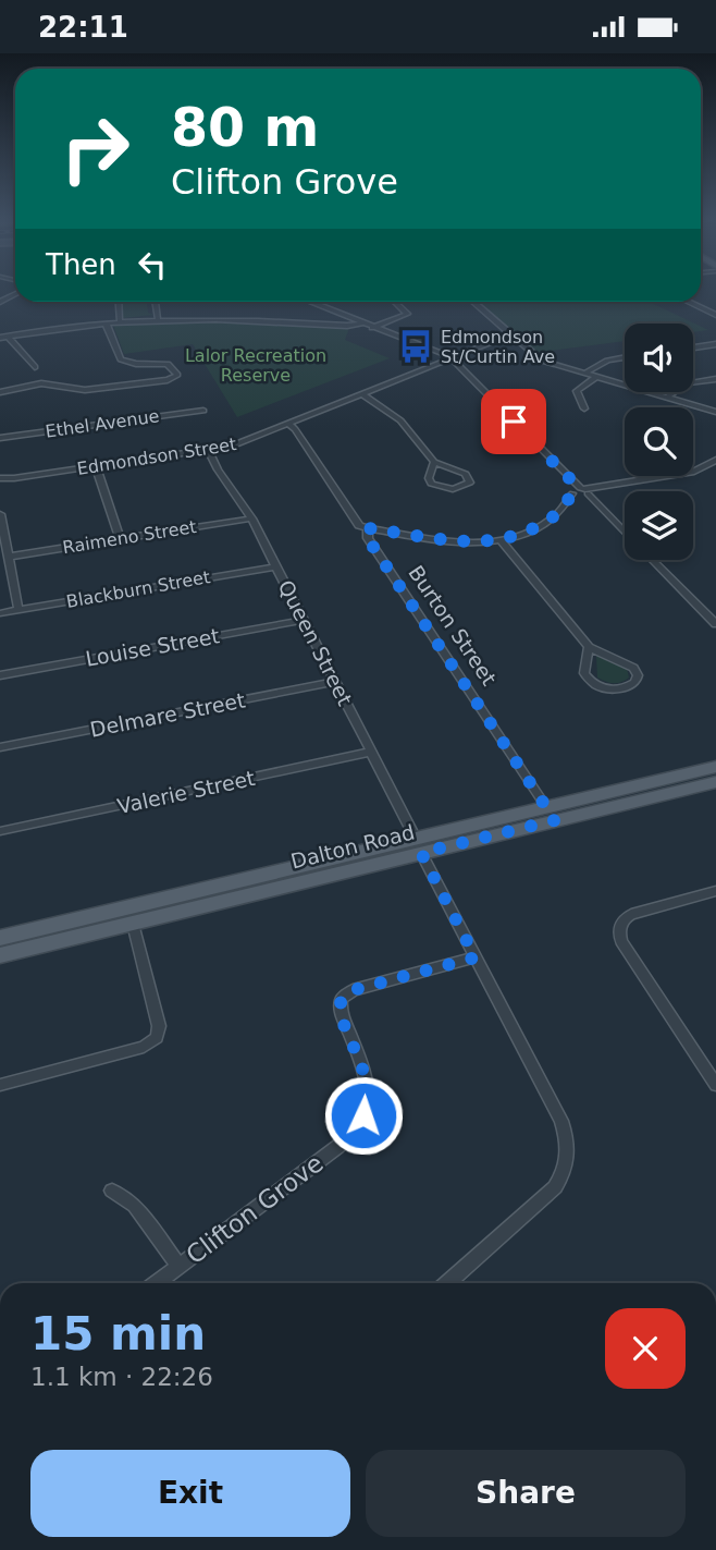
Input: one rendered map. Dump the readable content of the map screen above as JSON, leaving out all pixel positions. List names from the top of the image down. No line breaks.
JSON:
{"streets":{"main road":["Dalton Road"],"street":["Ethel Avenue","Edmondson Street","Raimeno Street","Blackburn Street","Burton Street","Queen Street","Louise Street","Delmare Street","Valerie Street","Clifton Grove"]},"crossings":[["Edmondson Street","Burton Street"],["Edmondson Street","Queen Street"],["Raimeno Street","Queen Street"],["Blackburn Street","Queen Street"],["Burton Street","Dalton Road"],["Queen Street","Louise Street"],["Queen Street","Delmare Street"],["Queen Street","Valerie Street"],["Queen Street","Dalton Road"],["Queen Street","Clifton Grove"]],"parks":["Lalor Recreation Reserve"],"places":{"bus stop":["Edmondson St/Curtin Ave"]},"page":{"status":"22:11","turn":["80 m","Clifton Grove"],"then":"Then","heading":["15 min","1.1 km · 22:26"],"buttons":["Exit","Share"]}}
